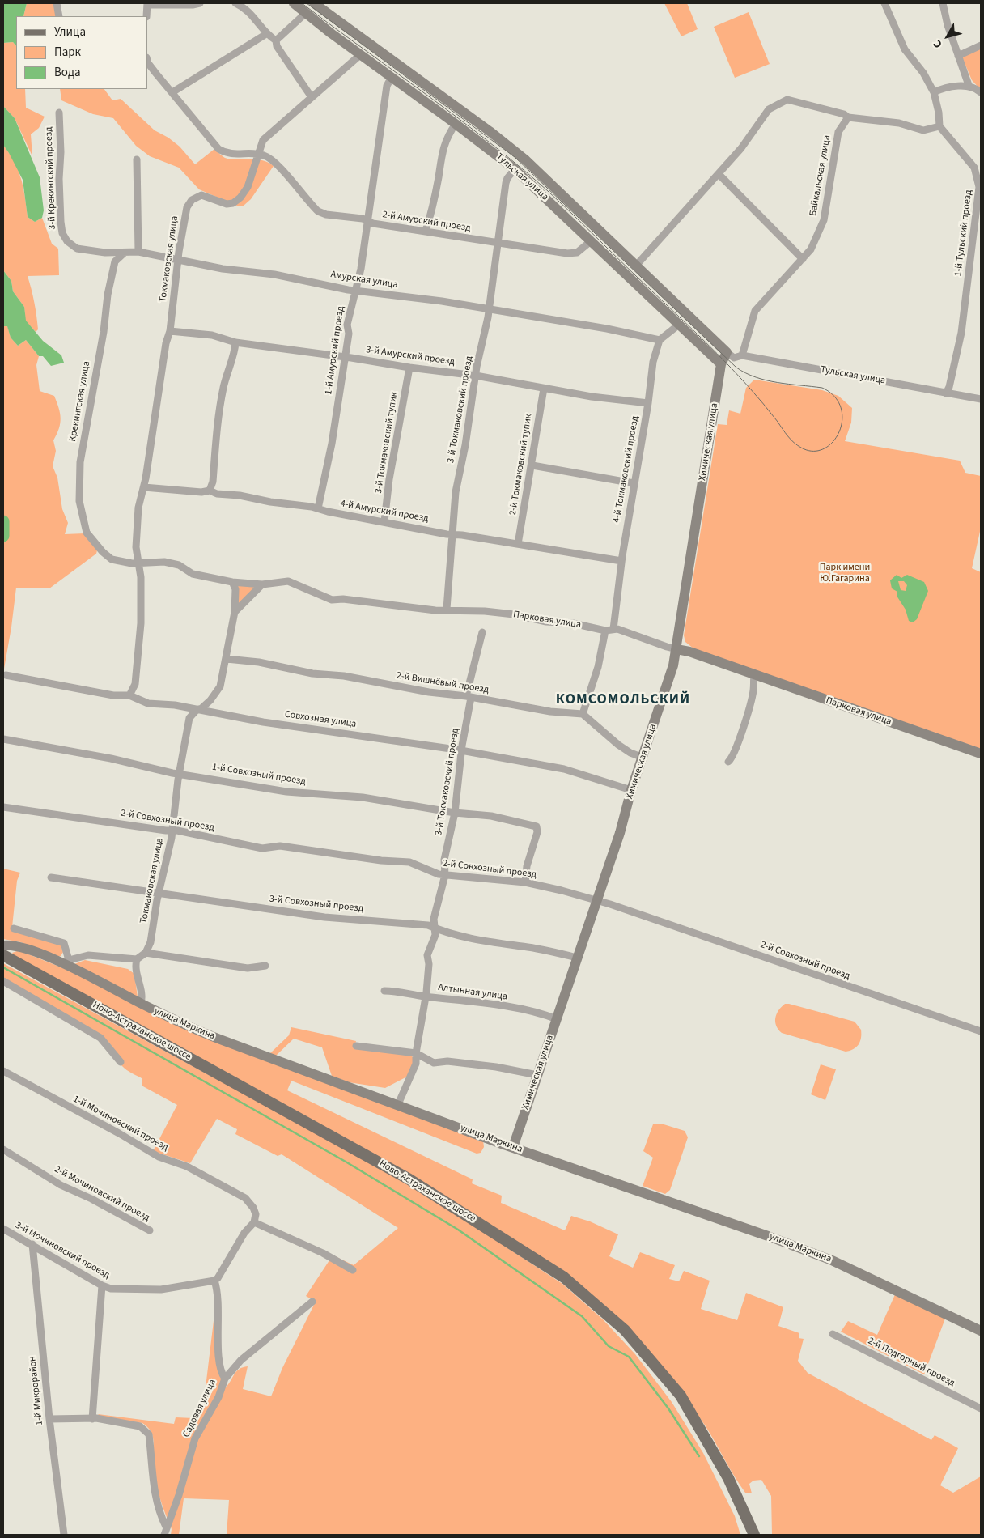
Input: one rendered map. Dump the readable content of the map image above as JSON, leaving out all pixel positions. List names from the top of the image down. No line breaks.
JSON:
{"streets":{"main road":["Ново-Астраханское шоссе"],"street":["Байкальская улица","Тульская улица","3-й Крекингский проезд","2-й Амурский проезд","1-й Тульский проезд","Токмаковская улица","Амурская улица","1-й Амурский проезд","3-й Амурский проезд","Крекингская улица","3-й Токмаковский проезд","Химическая улица","3-й Токмаковский тупик","2-й Токмаковский тупик","4-й Токмаковский проезд","4-й Амурский проезд","Парковая улица","2-й Вишнёвый проезд","Совхозная улица","1-й Совхозный проезд","2-й Совхозный проезд","3-й Совхозный проезд","Алтынная улица","улица Маркина","1-й Мочиновский проезд","2-й Мочиновский проезд","3-й Мочиновский проезд","2-й Подгорный проезд","1-й Микрорайон","Садовая улица"]},"crossings":[["Байкальская улица","Тульская улица"],["Тульская улица","2-й Амурский проезд"],["Тульская улица","1-й Тульский проезд"],["Тульская улица","Токмаковская улица"],["Тульская улица","1-й Амурский проезд"],["Тульская улица","3-й Токмаковский проезд"],["Тульская улица","Химическая улица"],["3-й Крекингский проезд","Амурская улица"],["2-й Амурский проезд","Токмаковская улица"],["2-й Амурский проезд","1-й Амурский проезд"],["2-й Амурский проезд","3-й Токмаковский проезд"],["Токмаковская улица","Амурская улица"],["Токмаковская улица","3-й Амурский проезд"],["Токмаковская улица","4-й Амурский проезд"],["Токмаковская улица","Парковая улица"],["Токмаковская улица","Совхозная улица"],["Токмаковская улица","1-й Совхозный проезд"],["Токмаковская улица","2-й Совхозный проезд"],["Токмаковская улица","3-й Совхозный проезд"],["Амурская улица","1-й Амурский проезд"],["Амурская улица","Крекингская улица"],["Амурская улица","3-й Токмаковский проезд"],["Амурская улица","4-й Токмаковский проезд"],["1-й Амурский проезд","3-й Амурский проезд"],["1-й Амурский проезд","4-й Амурский проезд"],["3-й Амурский проезд","3-й Токмаковский проезд"],["3-й Амурский проезд","3-й Токмаковский тупик"],["3-й Амурский проезд","2-й Токмаковский тупик"],["3-й Амурский проезд","4-й Токмаковский проезд"],["Крекингская улица","Парковая улица"],["3-й Токмаковский проезд","4-й Амурский проезд"],["3-й Токмаковский проезд","Парковая улица"],["3-й Токмаковский проезд","2-й Вишнёвый проезд"],["3-й Токмаковский проезд","Совхозная улица"],["3-й Токмаковский проезд","1-й Совхозный проезд"],["3-й Токмаковский проезд","2-й Совхозный проезд"],["3-й Токмаковский проезд","3-й Совхозный проезд"],["3-й Токмаковский проезд","Алтынная улица"],["3-й Токмаковский проезд","улица Маркина"],["Химическая улица","Парковая улица"],["Химическая улица","Совхозная улица"],["Химическая улица","2-й Совхозный проезд"],["Химическая улица","3-й Совхозный проезд"],["Химическая улица","Алтынная улица"],["Химическая улица","улица Маркина"],["3-й Токмаковский тупик","4-й Амурский проезд"],["2-й Токмаковский тупик","4-й Амурский проезд"],["4-й Токмаковский проезд","4-й Амурский проезд"],["4-й Токмаковский проезд","Парковая улица"],["1-й Совхозный проезд","2-й Совхозный проезд"],["3-й Мочиновский проезд","1-й Микрорайон"]],"districts":["КОМСОМОЛЬСКИЙ"],"parks":["Парк имени Ю.Гагарина"],"legend":["Улица","Парк","Вода"],"north":"bottom left"}
